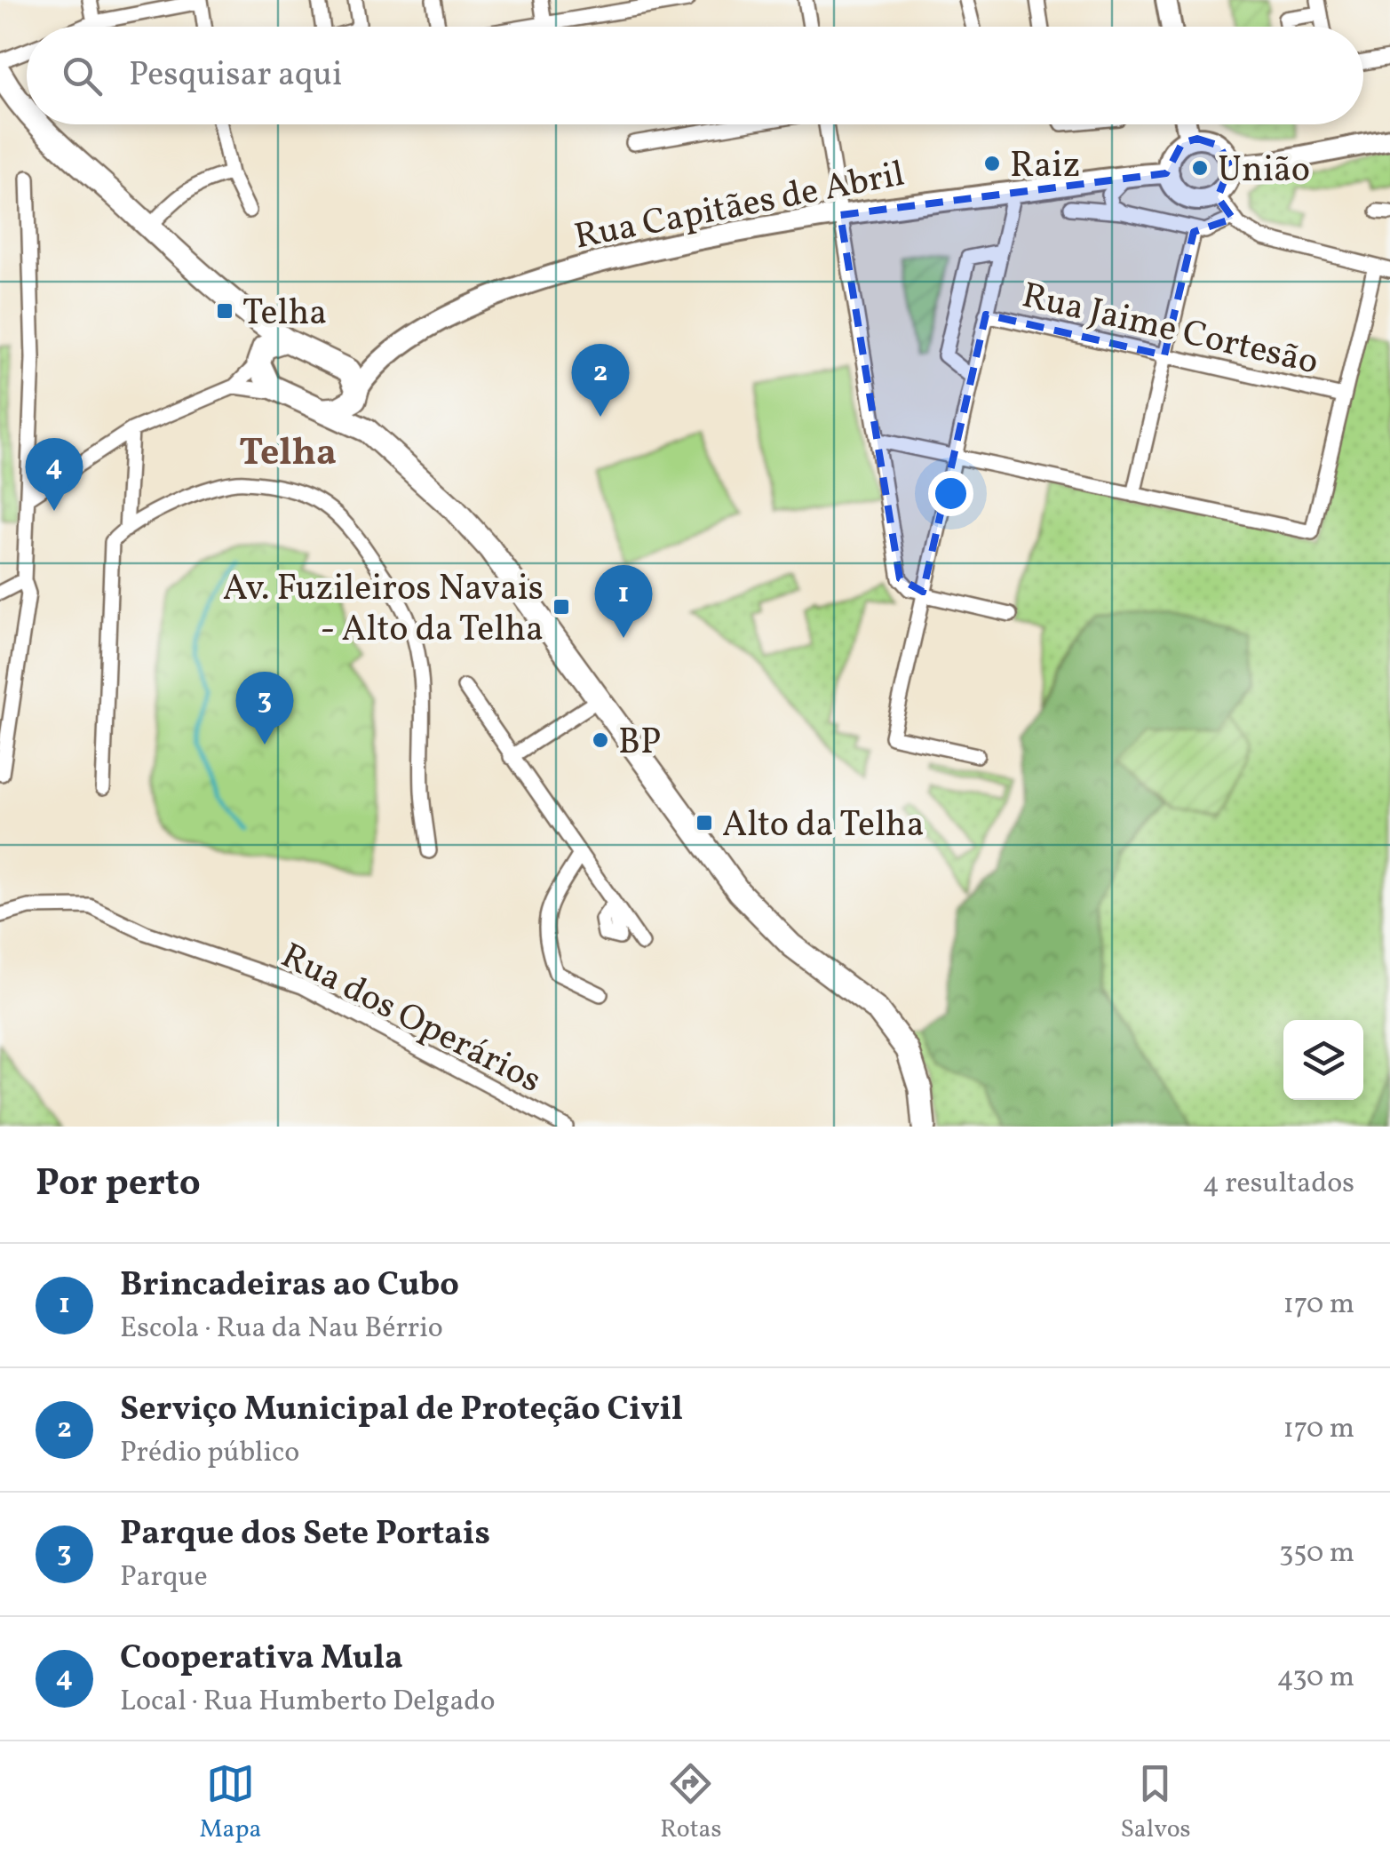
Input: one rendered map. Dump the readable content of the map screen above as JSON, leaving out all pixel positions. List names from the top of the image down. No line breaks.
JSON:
{"streets":{"main road":["Rua Capitães de Abril"],"street":["Rua Jaime Cortesão","Rua dos Operários"]},"districts":["Telha"],"places":{"other":["Raiz","União","BP"],"transit":["Telha","Av. Fuzileiros Navais - Alto da Telha","Alto da Telha"]},"page":{"search":"Pesquisar aqui","pins":["2","4","1","3"],"heading":["Por perto","4 resultados"],"list":[{"mark":"1","name":"Brincadeiras ao Cubo","note":"Escola · Rua da Nau Bérrio","value":"170 m"},{"mark":"2","name":"Serviço Municipal de Proteção Civil","note":"Prédio público","value":"170 m"},{"mark":"3","name":"Parque dos Sete Portais","note":"Parque","value":"350 m"},{"mark":"4","name":"Cooperativa Mula","note":"Local · Rua Humberto Delgado","value":"430 m"}],"nav":["Mapa","Rotas","Salvos"]}}
